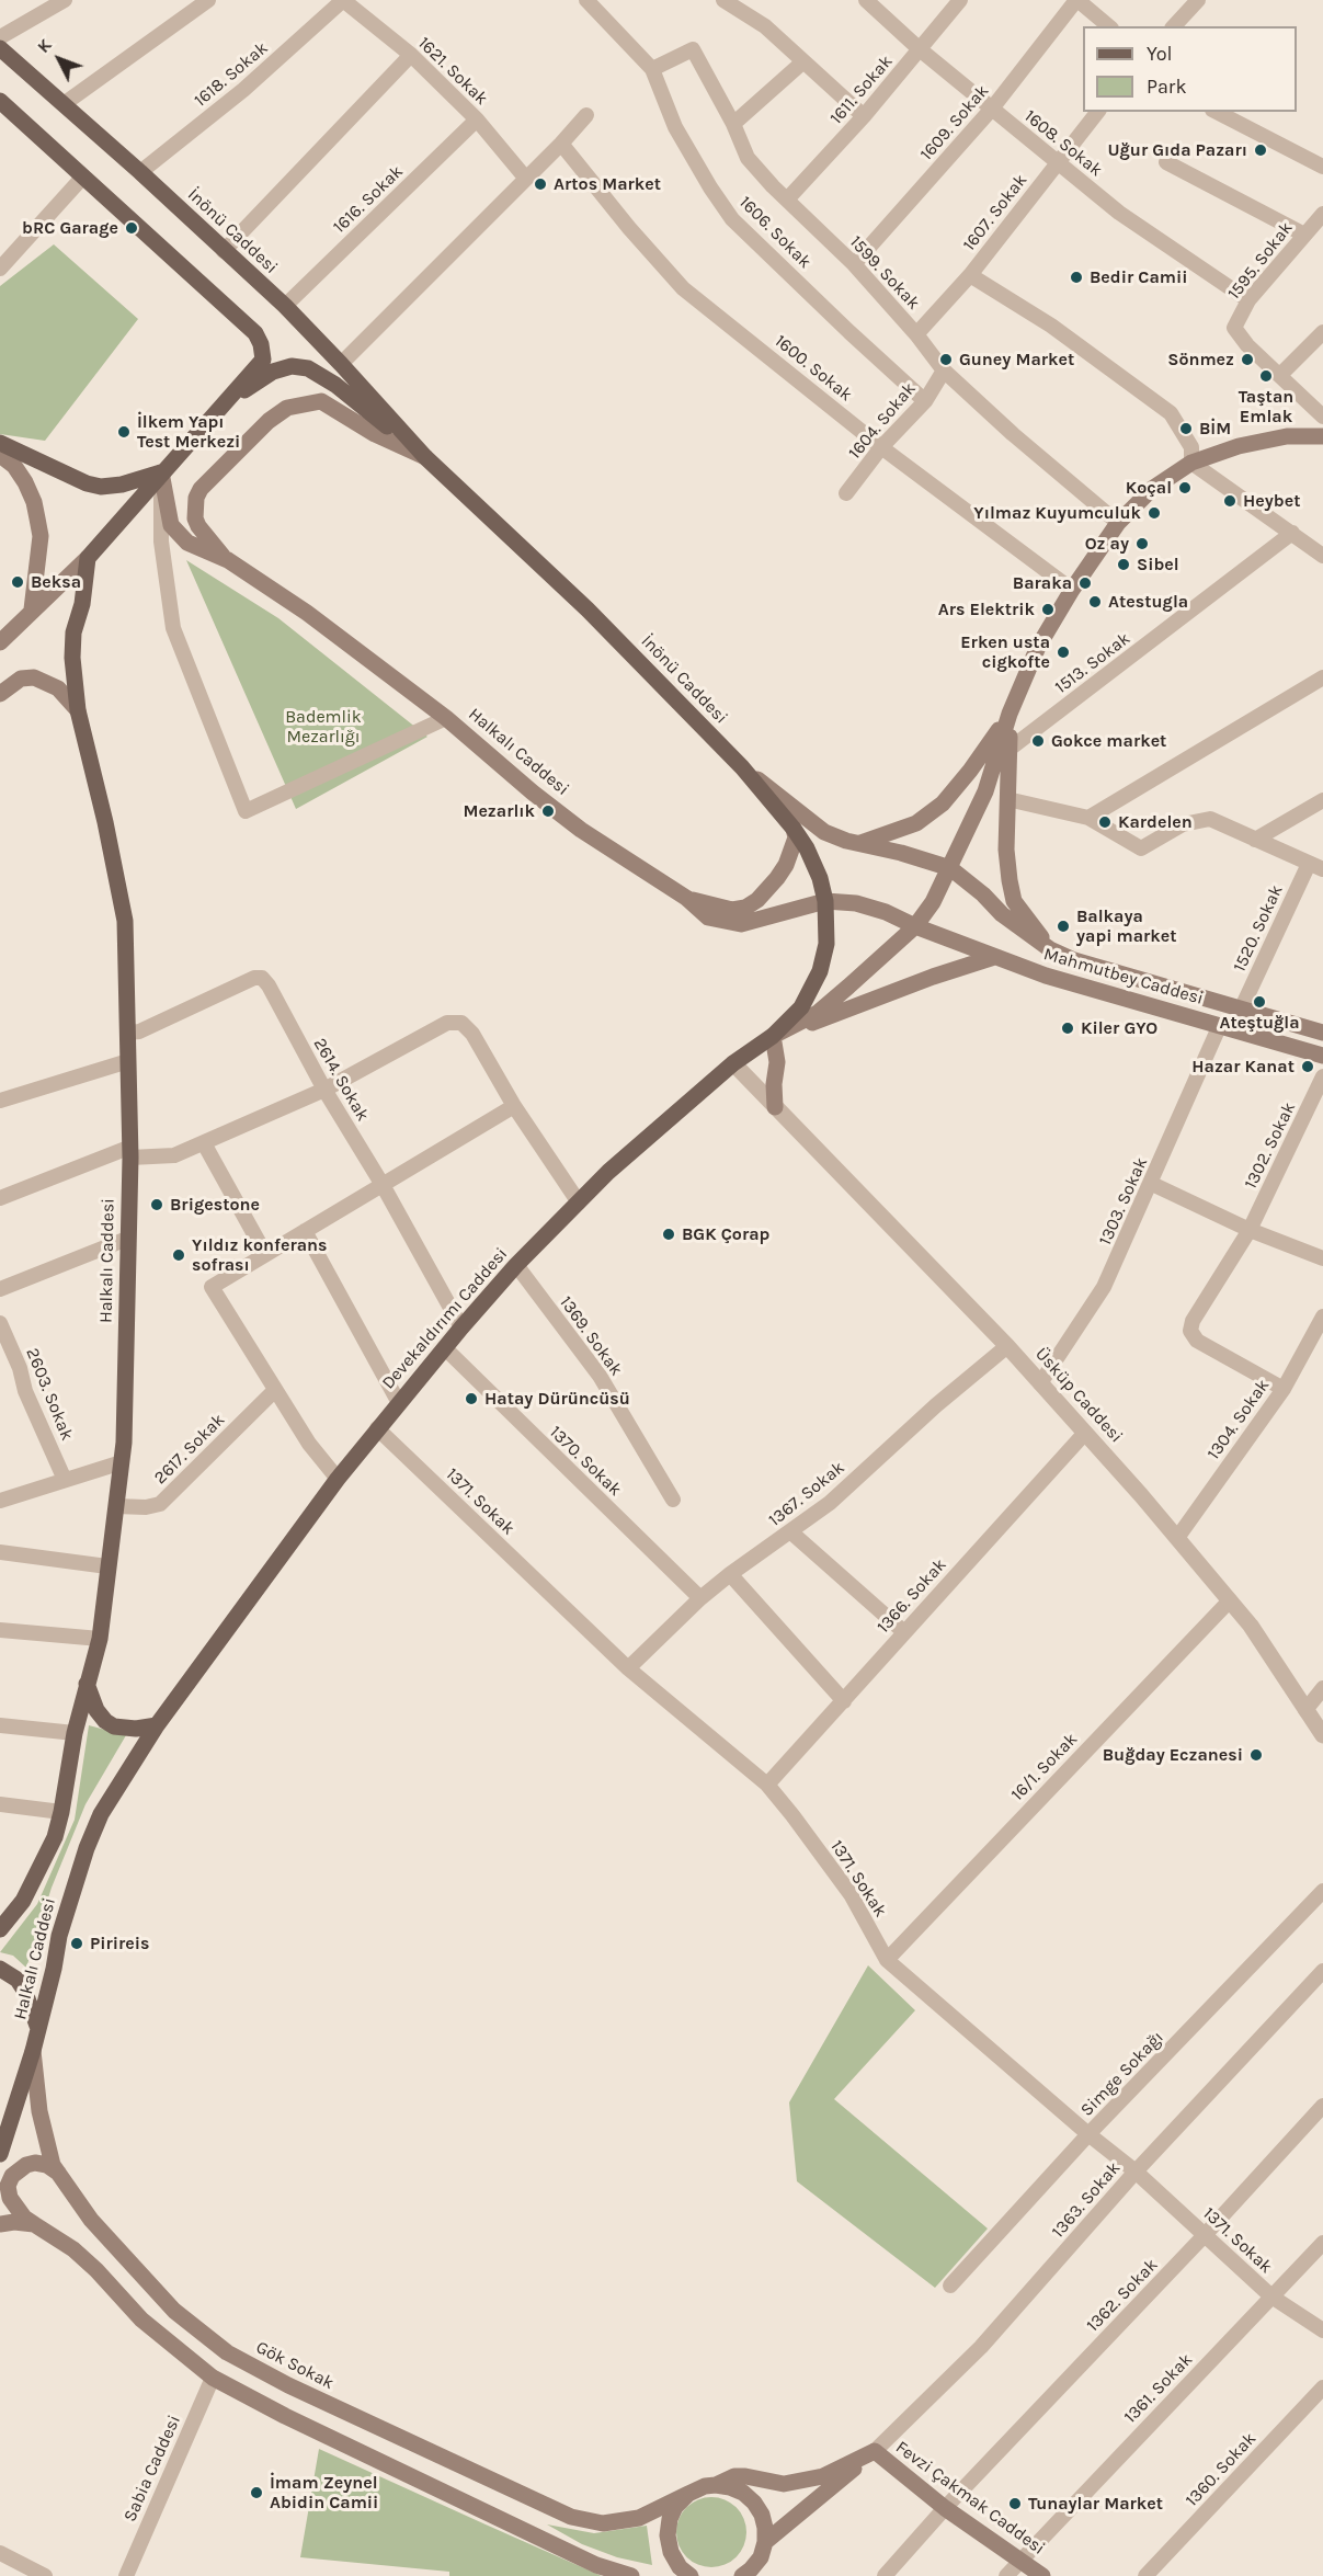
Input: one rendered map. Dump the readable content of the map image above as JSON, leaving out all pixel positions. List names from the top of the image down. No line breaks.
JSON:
{"streets":{"main road":["İnönü Caddesi","Halkalı Caddesi","Mahmutbey Caddesi","Devekaldırımı Caddesi","Gök Sokak","Fevzi Çakmak Caddesi"],"street":["1621. Sokak","1618. Sokak","1611. Sokak","1609. Sokak","1608. Sokak","1616. Sokak","1607. Sokak","1606. Sokak","1595. Sokak","1599. Sokak","1600. Sokak","1604. Sokak","1513. Sokak","1520. Sokak","2614. Sokak","1302. Sokak","1303. Sokak","1369. Sokak","2603. Sokak","Üsküp Caddesi","1304. Sokak","2617. Sokak","1370. Sokak","1367. Sokak","1371. Sokak","1366. Sokak","16/1. Sokak","Simge Sokağı","1363. Sokak","1362. Sokak","1361. Sokak","Sabia Caddesi","1360. Sokak"]},"crossings":[["1621. Sokak","1618. Sokak"],["1621. Sokak","1616. Sokak"],["1618. Sokak","İnönü Caddesi"],["1611. Sokak","1608. Sokak"],["1611. Sokak","1599. Sokak"],["1609. Sokak","1608. Sokak"],["1609. Sokak","1599. Sokak"],["1608. Sokak","1607. Sokak"],["1608. Sokak","1595. Sokak"],["1616. Sokak","İnönü Caddesi"],["1607. Sokak","1599. Sokak"],["İnönü Caddesi","Halkalı Caddesi"],["İnönü Caddesi","Mahmutbey Caddesi"],["İnönü Caddesi","Devekaldırımı Caddesi"],["1606. Sokak","1599. Sokak"],["1606. Sokak","1604. Sokak"],["1599. Sokak","1604. Sokak"],["1600. Sokak","1604. Sokak"],["Halkalı Caddesi","Mahmutbey Caddesi"],["Halkalı Caddesi","2614. Sokak"],["Halkalı Caddesi","Devekaldırımı Caddesi"],["Halkalı Caddesi","2617. Sokak"],["Halkalı Caddesi","Gök Sokak"],["1520. Sokak","Mahmutbey Caddesi"],["Mahmutbey Caddesi","1303. Sokak"],["Mahmutbey Caddesi","Devekaldırımı Caddesi"],["2614. Sokak","Devekaldırımı Caddesi"],["1302. Sokak","1304. Sokak"],["1303. Sokak","Üsküp Caddesi"],["Devekaldırımı Caddesi","1369. Sokak"],["Devekaldırımı Caddesi","Üsküp Caddesi"],["Devekaldırımı Caddesi","1370. Sokak"],["Devekaldırımı Caddesi","1371. Sokak"],["Üsküp Caddesi","1304. Sokak"],["Üsküp Caddesi","1367. Sokak"],["Üsküp Caddesi","1366. Sokak"],["Üsküp Caddesi","16/1. Sokak"],["1370. Sokak","1367. Sokak"],["1367. Sokak","1371. Sokak"],["1371. Sokak","1366. Sokak"],["1371. Sokak","16/1. Sokak"],["1371. Sokak","Simge Sokağı"],["1371. Sokak","1363. Sokak"],["1371. Sokak","1362. Sokak"],["1371. Sokak","1361. Sokak"],["1363. Sokak","Gök Sokak"],["1363. Sokak","Fevzi Çakmak Caddesi"],["1362. Sokak","Fevzi Çakmak Caddesi"],["Gök Sokak","Fevzi Çakmak Caddesi"],["1361. Sokak","Fevzi Çakmak Caddesi"]],"parks":["Bademlik Mezarlığı"],"places":["Uğur Gıda Pazarı","Artos Market","bRC Garage","Bedir Camii","Guney Market","Sönmez","Taştan Emlak","BİM","İlkem Yapı Test Merkezi","Koçal","Heybet","Yılmaz Kuyumculuk","Oz ay","Sibel","Beksa","Baraka","Atestugla","Ars Elektrik","Erken usta cigkofte","Gokce market","Mezarlık","Kardelen","Balkaya yapi market","Ateştuğla","Kiler GYO","Hazar Kanat","Brigestone","BGK Çorap","Yıldız konferans sofrası","Hatay Dürüncüsü","Buğday Eczanesi","Pirireis","İmam Zeynel Abidin Camii","Tunaylar Market"],"legend":["Yol","Park"],"north":"top left"}
